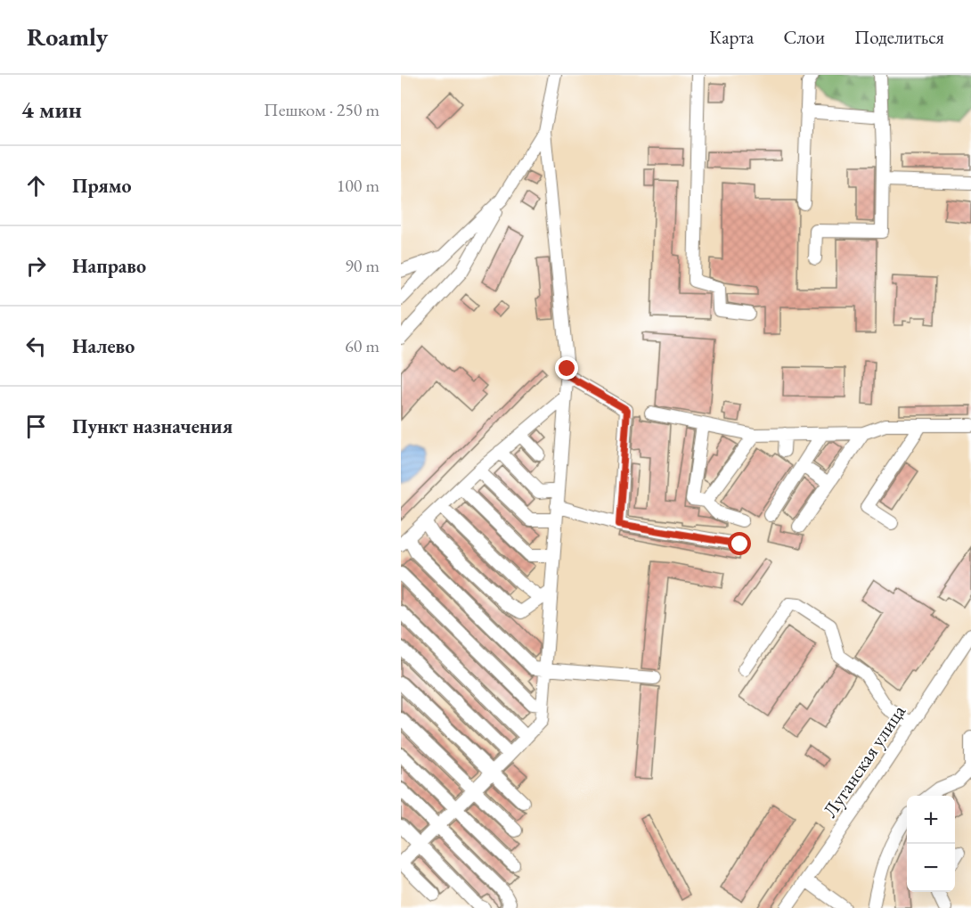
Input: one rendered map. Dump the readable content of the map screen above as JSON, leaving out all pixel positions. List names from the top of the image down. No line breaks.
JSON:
{"streets":{"street":["Луганская улица"]},"page":{"header":"Roamly","nav":["Карта","Слои","Поделиться"],"heading":["4 мин","Пешком · 250 m"],"list":[["Прямо","100 m"],["Направо","90 m"],["Налево","60 m"],"Пункт назначения"],"map_buttons":["+","−"]}}
